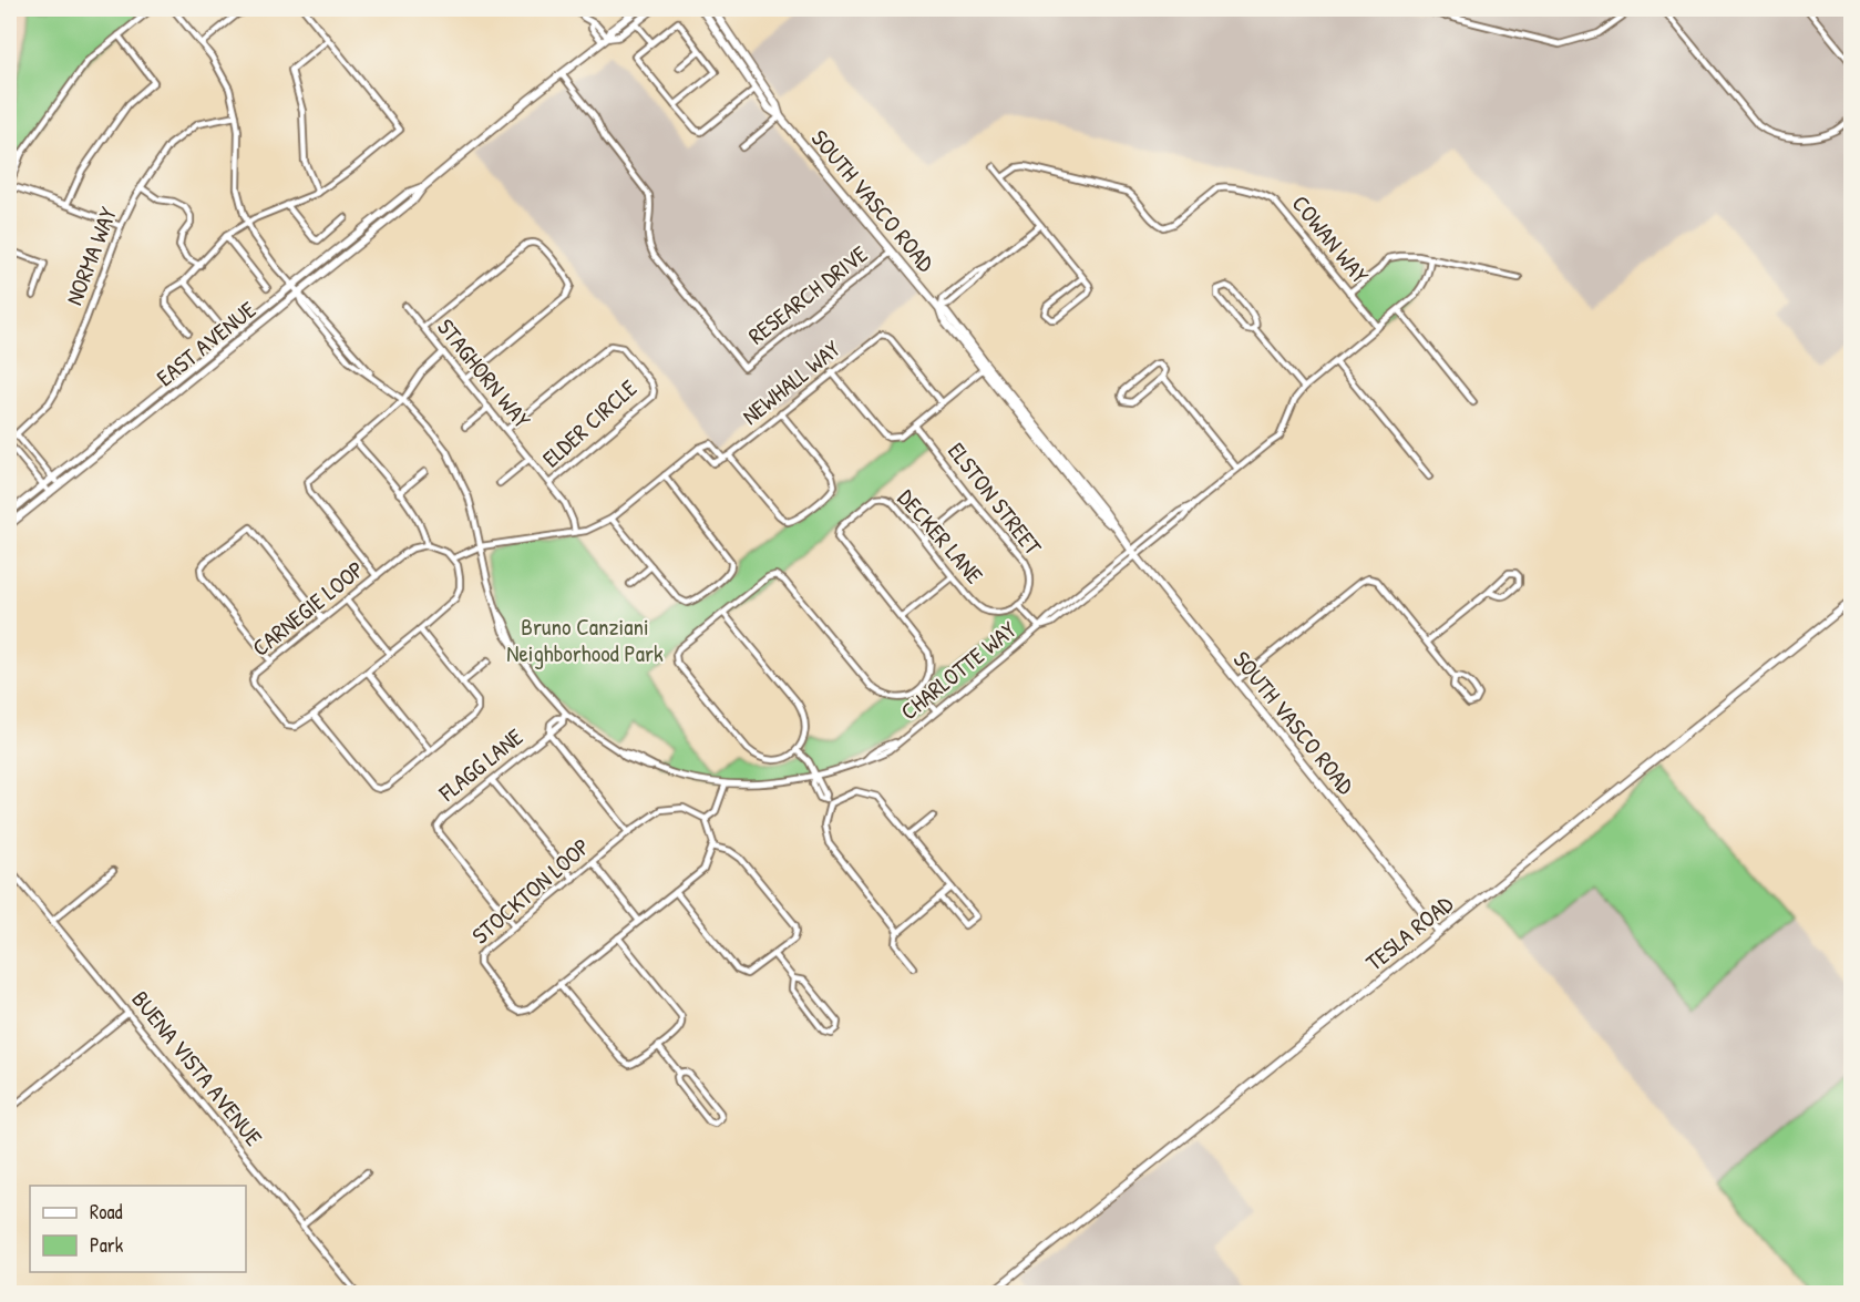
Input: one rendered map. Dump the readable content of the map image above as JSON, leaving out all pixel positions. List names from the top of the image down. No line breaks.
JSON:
{"streets":{"main road":["SOUTH VASCO ROAD","EAST AVENUE","TESLA ROAD"],"street":["COWAN WAY","NORMA WAY","RESEARCH DRIVE","STAGHORN WAY","NEWHALL WAY","ELDER CIRCLE","ELSTON STREET","DECKER LANE","CARNEGIE LOOP","CHARLOTTE WAY","FLAGG LANE","STOCKTON LOOP","BUENA VISTA AVENUE"]},"crossings":[["SOUTH VASCO ROAD","RESEARCH DRIVE"],["SOUTH VASCO ROAD","CHARLOTTE WAY"],["SOUTH VASCO ROAD","TESLA ROAD"],["NORMA WAY","CHARLOTTE WAY"],["RESEARCH DRIVE","EAST AVENUE"],["EAST AVENUE","CHARLOTTE WAY"],["STAGHORN WAY","ELDER CIRCLE"],["ELSTON STREET","DECKER LANE"],["CHARLOTTE WAY","FLAGG LANE"],["FLAGG LANE","STOCKTON LOOP"]],"parks":["Bruno Canziani Neighborhood Park"],"legend":["Road","Park"]}
